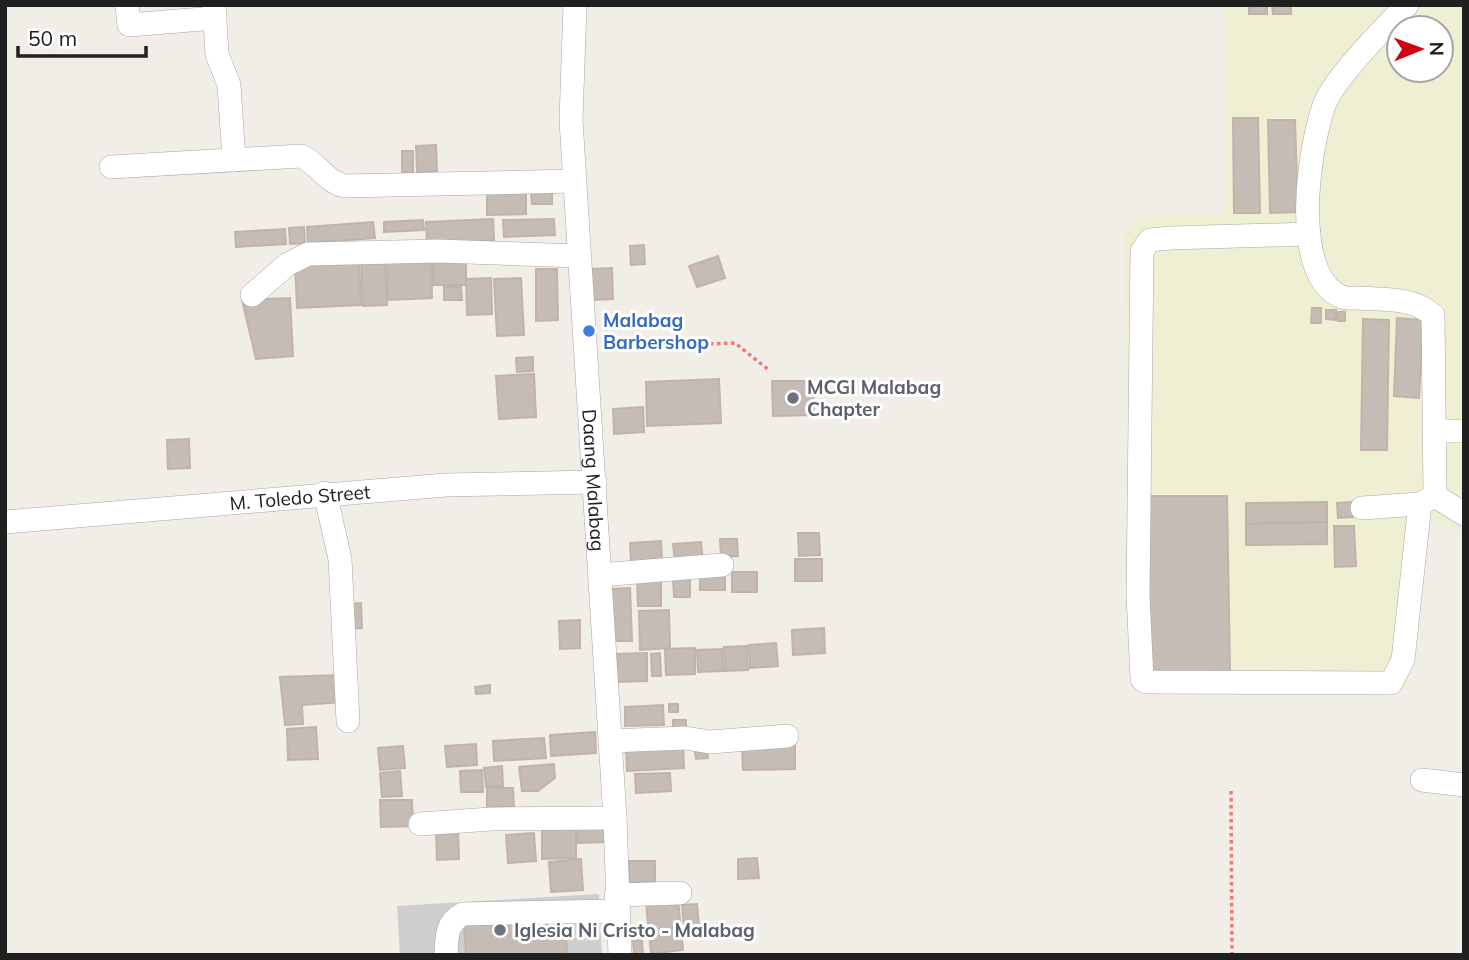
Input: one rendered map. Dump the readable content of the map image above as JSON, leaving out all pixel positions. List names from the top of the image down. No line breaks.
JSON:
{"streets":{"street":["Daang Malabag","M. Toledo Street"]},"crossings":[["Daang Malabag","M. Toledo Street"]],"places":["Malabag Barbershop","MCGI Malabag Chapter","Iglesia Ni Cristo - Malabag"],"scale_bar":"50 m","north":"right"}
